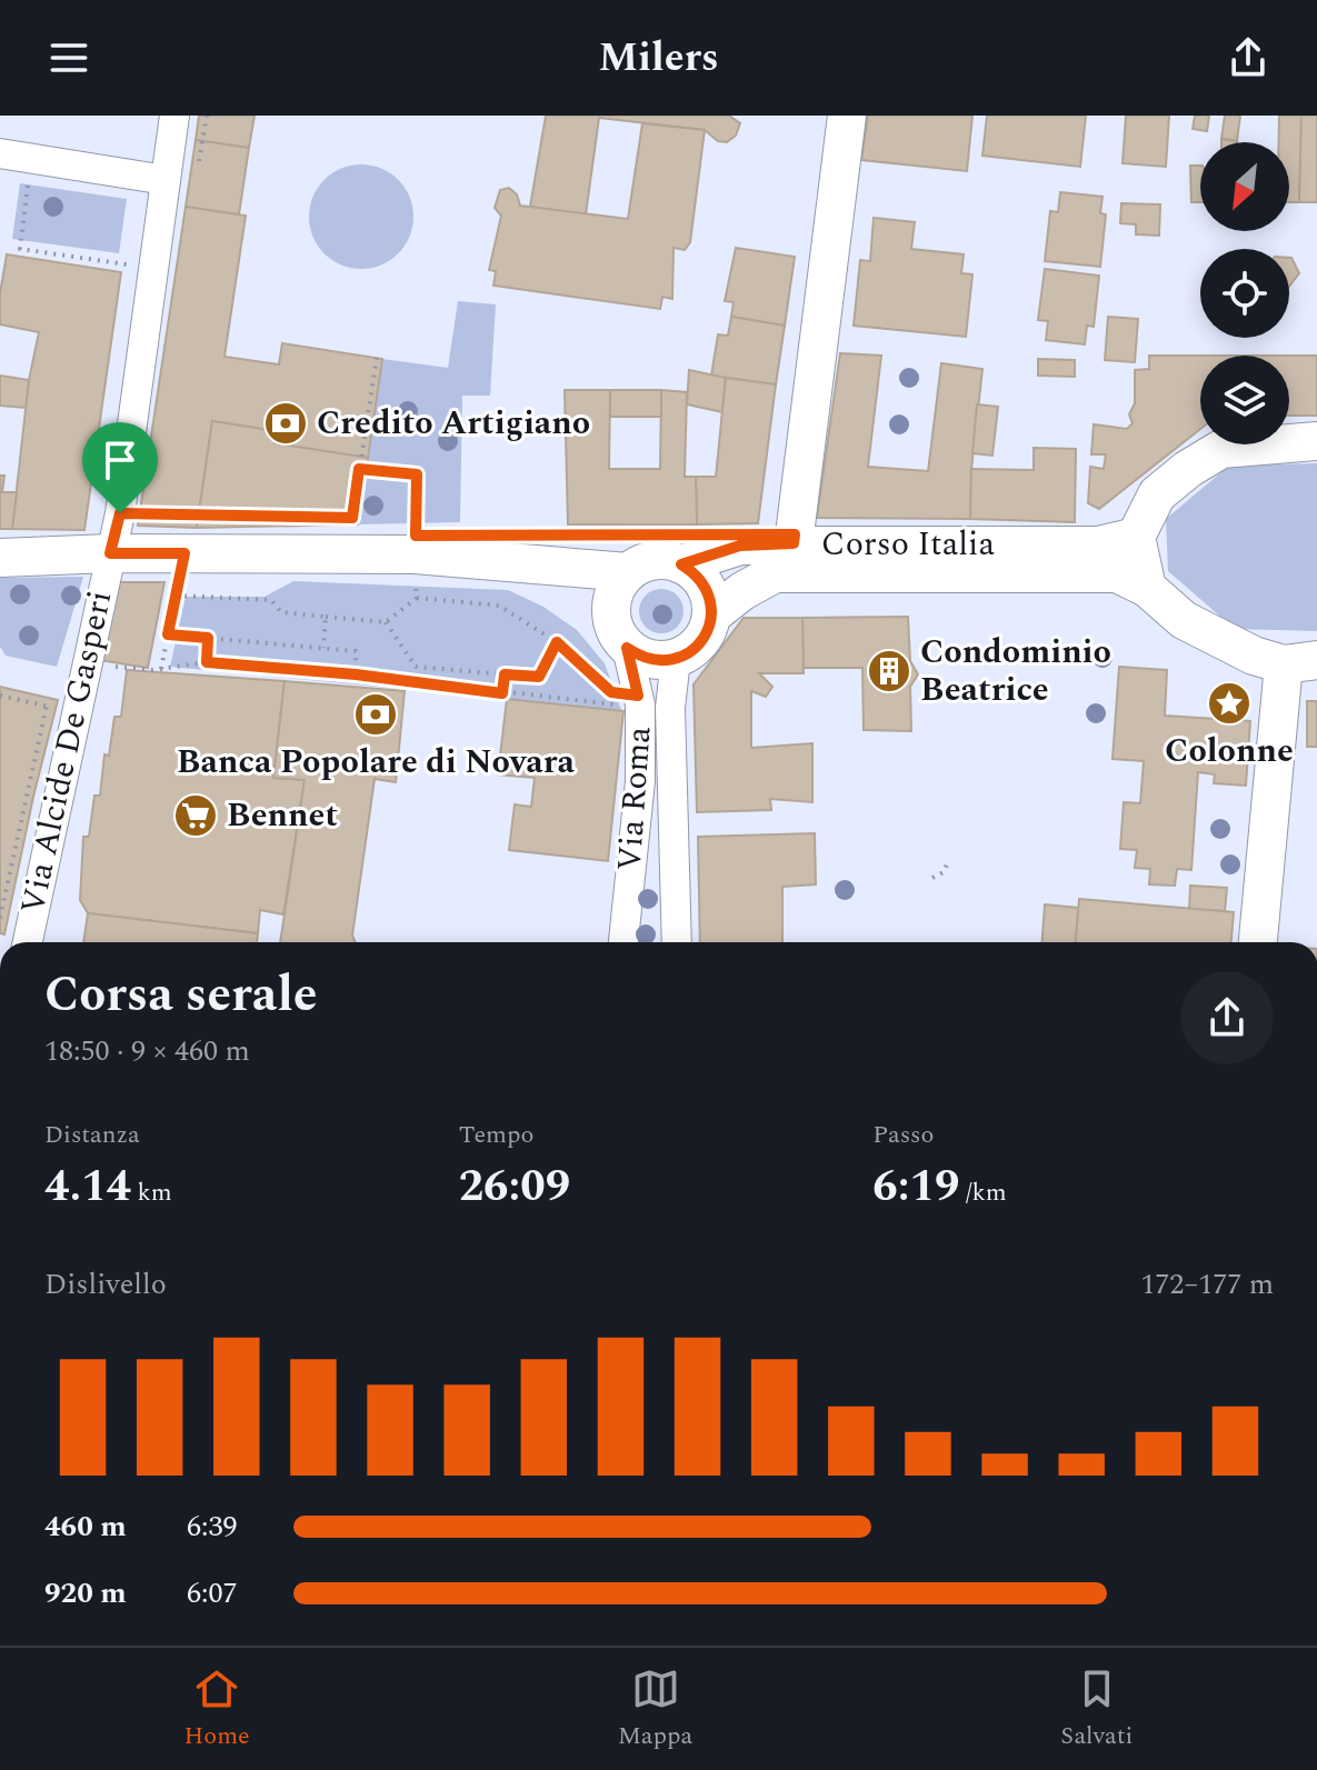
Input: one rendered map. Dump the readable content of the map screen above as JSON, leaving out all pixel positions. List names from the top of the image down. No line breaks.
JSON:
{"streets":{"street":["Corso Italia","Via Alcide De Gasperi","Via Roma"]},"crossings":[["Corso Italia","Via Roma"]],"places":{"bank":["Credito Artigiano","Banca Popolare di Novara"],"building":["Condominio Beatrice"],"place":["Colonne"],"supermarket":["Bennet"]},"north":"bottom left","page":{"header":"Milers","heading":["Corsa serale","18:50 · 9 × 460 m"],"stats":[["Distanza","4.14 km"],["Tempo","26:09"],["Passo","6:19 /km"]],"chart":["Dislivello","172–177 m"],"list":[{"name":"460 m","note":"6:39"},{"name":"920 m","note":"6:07"}],"tabs":["Home","Mappa","Salvati"]}}
